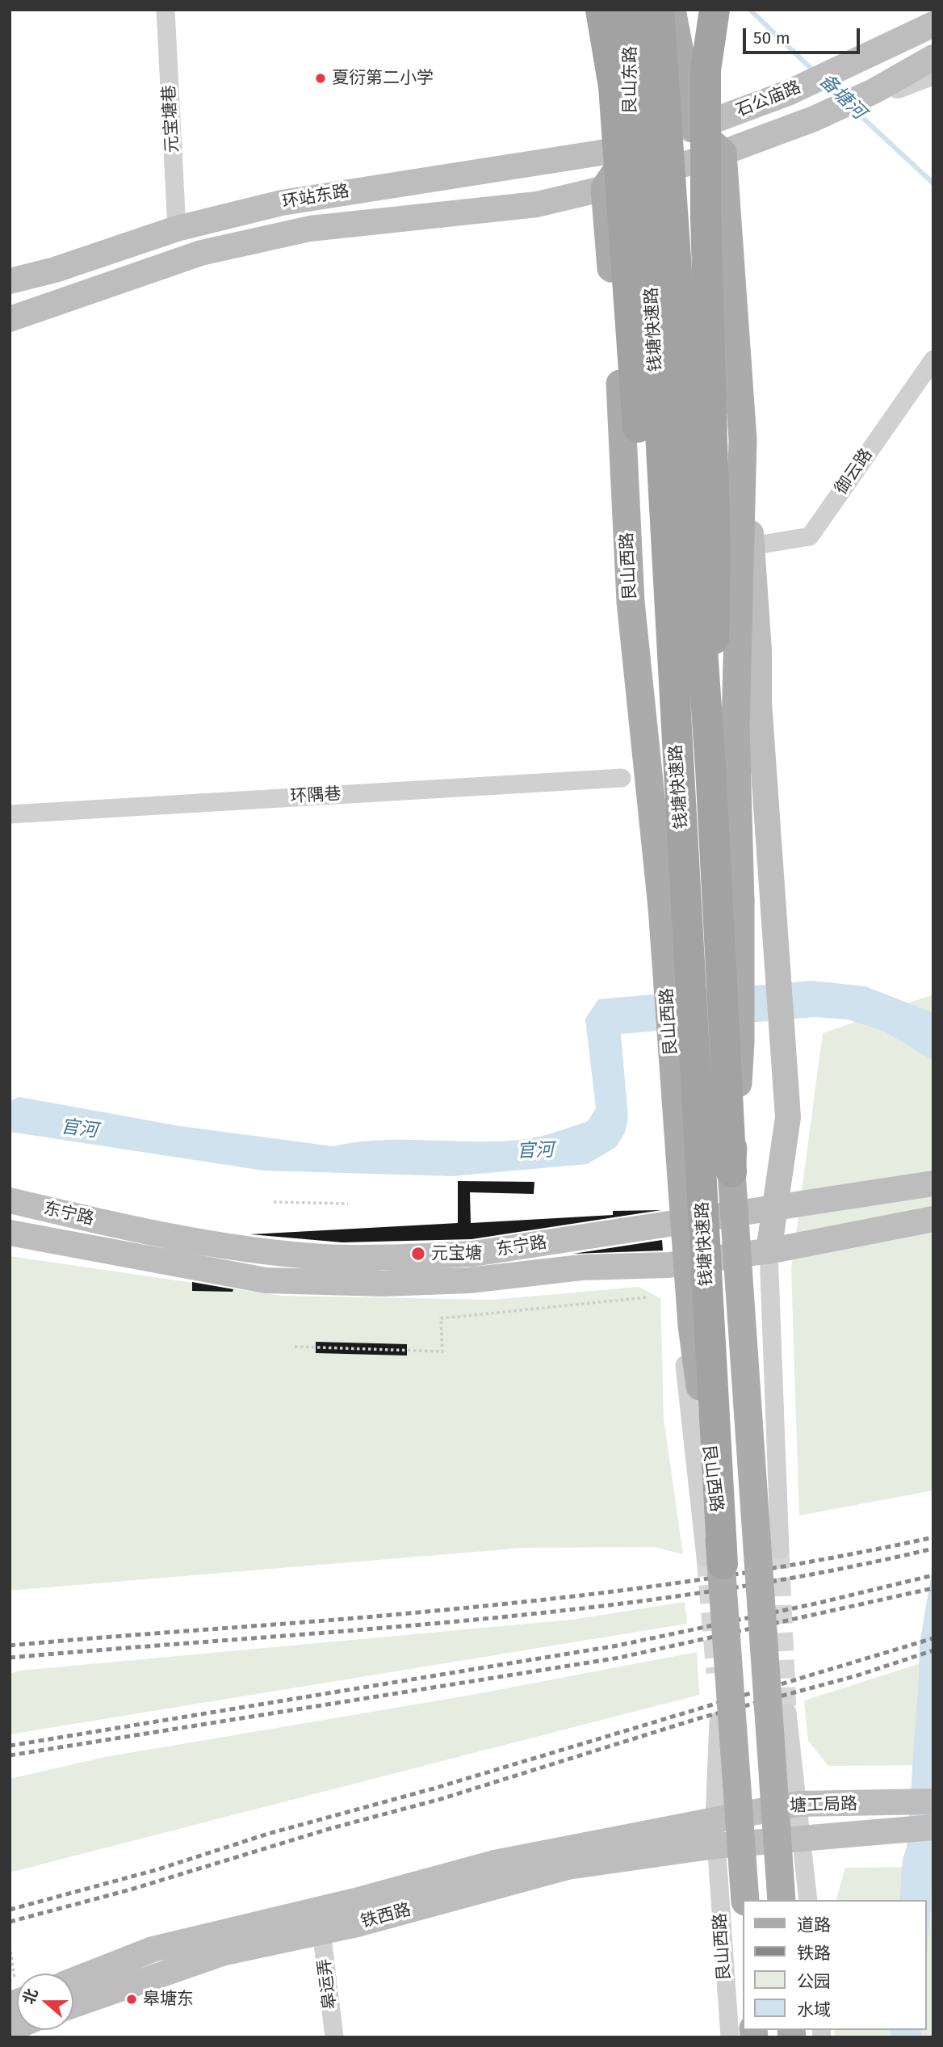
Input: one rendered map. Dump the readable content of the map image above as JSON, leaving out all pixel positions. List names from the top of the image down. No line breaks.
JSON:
{"streets":{"highway":["钱塘快速路"],"main road":["艮山东路","石公庙路","环站东路","艮山西路","东宁路","塘工局路","铁西路"],"street":["元宝塘巷","御云路","环隅巷","皋运弄"]},"crossings":[["艮山东路","石公庙路"],["艮山东路","环站东路"],["艮山东路","钱塘快速路"],["石公庙路","环站东路"],["石公庙路","艮山西路"],["元宝塘巷","环站东路"],["环站东路","艮山西路"],["钱塘快速路","艮山西路"],["艮山西路","东宁路"],["艮山西路","塘工局路"],["艮山西路","铁西路"],["塘工局路","铁西路"],["铁西路","皋运弄"]],"water":["备塘河","官河"],"places":["夏衍第二小学","元宝塘","皋塘东"],"legend":["道路","铁路","公园","水域"],"scale_bar":"50 m","north":"left"}
